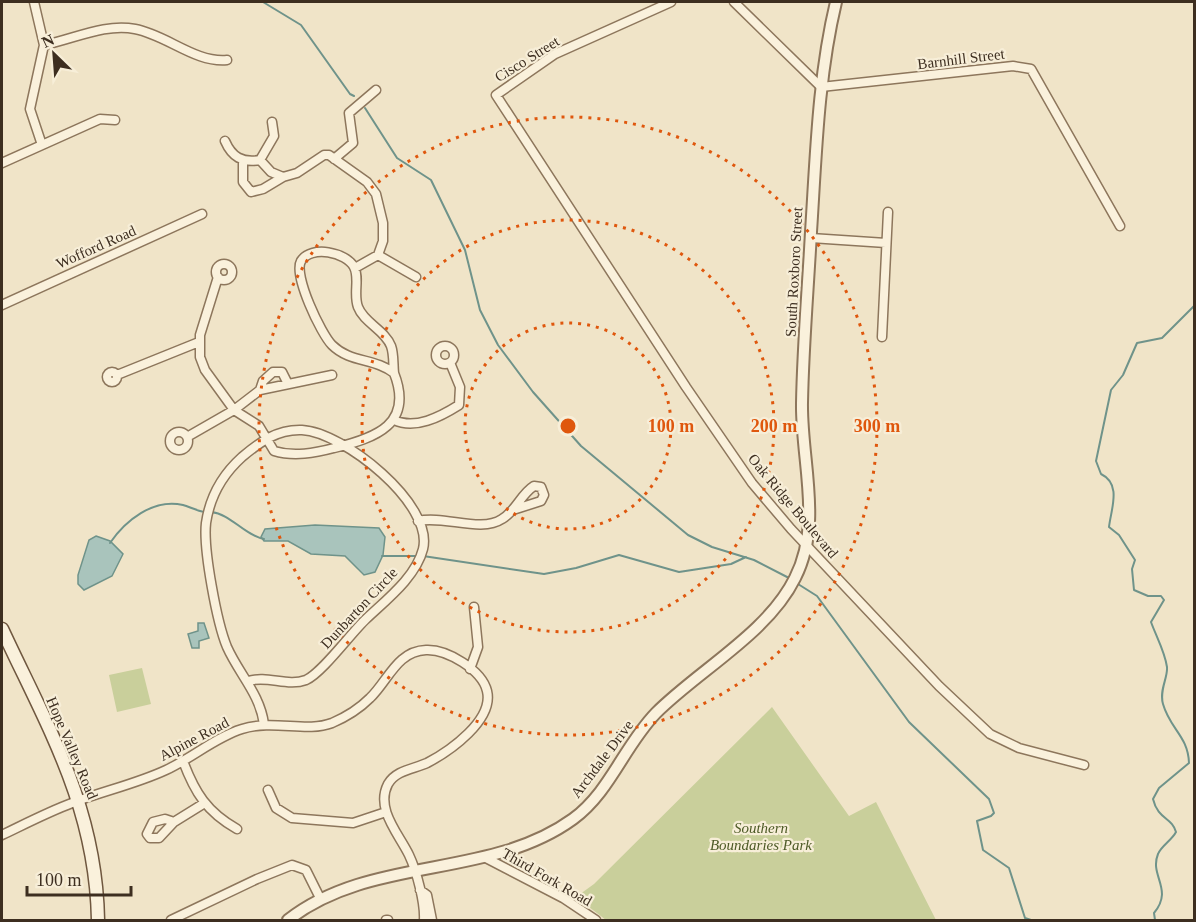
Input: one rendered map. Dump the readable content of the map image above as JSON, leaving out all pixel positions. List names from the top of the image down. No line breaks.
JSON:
{"streets":{"main road":["Hope Valley Road"],"street":["Cisco Street","Barnhill Street","Wofford Road","South Roxboro Street","Oak Ridge Boulevard","Dunbarton Circle","Alpine Road","Archdale Drive","Third Fork Road"]},"crossings":[["Cisco Street","Oak Ridge Boulevard"],["Barnhill Street","South Roxboro Street"],["South Roxboro Street","Oak Ridge Boulevard"],["South Roxboro Street","Archdale Drive"],["Oak Ridge Boulevard","Archdale Drive"],["Dunbarton Circle","Alpine Road"],["Alpine Road","Hope Valley Road"],["Archdale Drive","Third Fork Road"]],"parks":["Southern Boundaries Park"],"scale_bar":"100 m","north":"top left","rings":["100 m","200 m","300 m"]}
